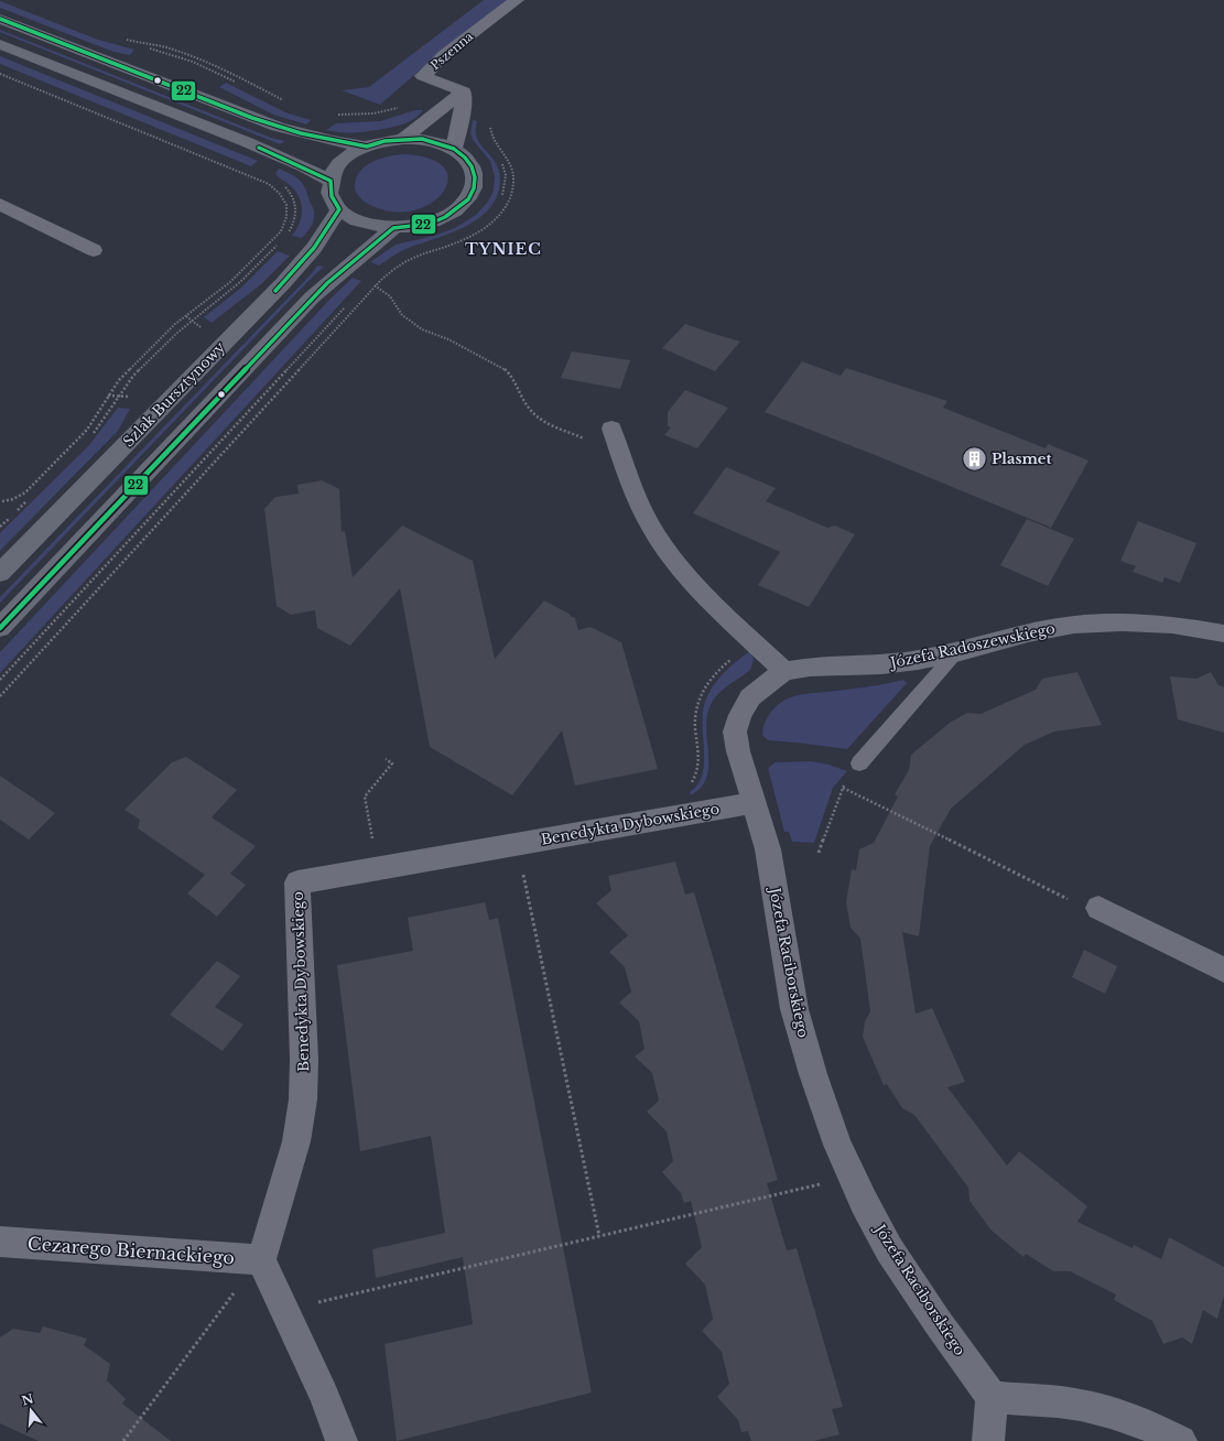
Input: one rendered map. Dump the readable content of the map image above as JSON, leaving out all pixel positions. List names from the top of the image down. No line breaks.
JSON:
{"streets":{"main road":["Szlak Bursztynowy"],"street":["Pszenna","Józefa Radoszewskiego","Benedykta Dybowskiego","Józefa Raciborskiego","Cezarego Biernackiego"]},"crossings":[["Józefa Radoszewskiego","Józefa Raciborskiego"],["Benedykta Dybowskiego","Józefa Raciborskiego"],["Benedykta Dybowskiego","Cezarego Biernackiego"]],"districts":["TYNIEC"],"places":{"building":["Plasmet"]},"lines":["transit line 22"],"north":"top"}
